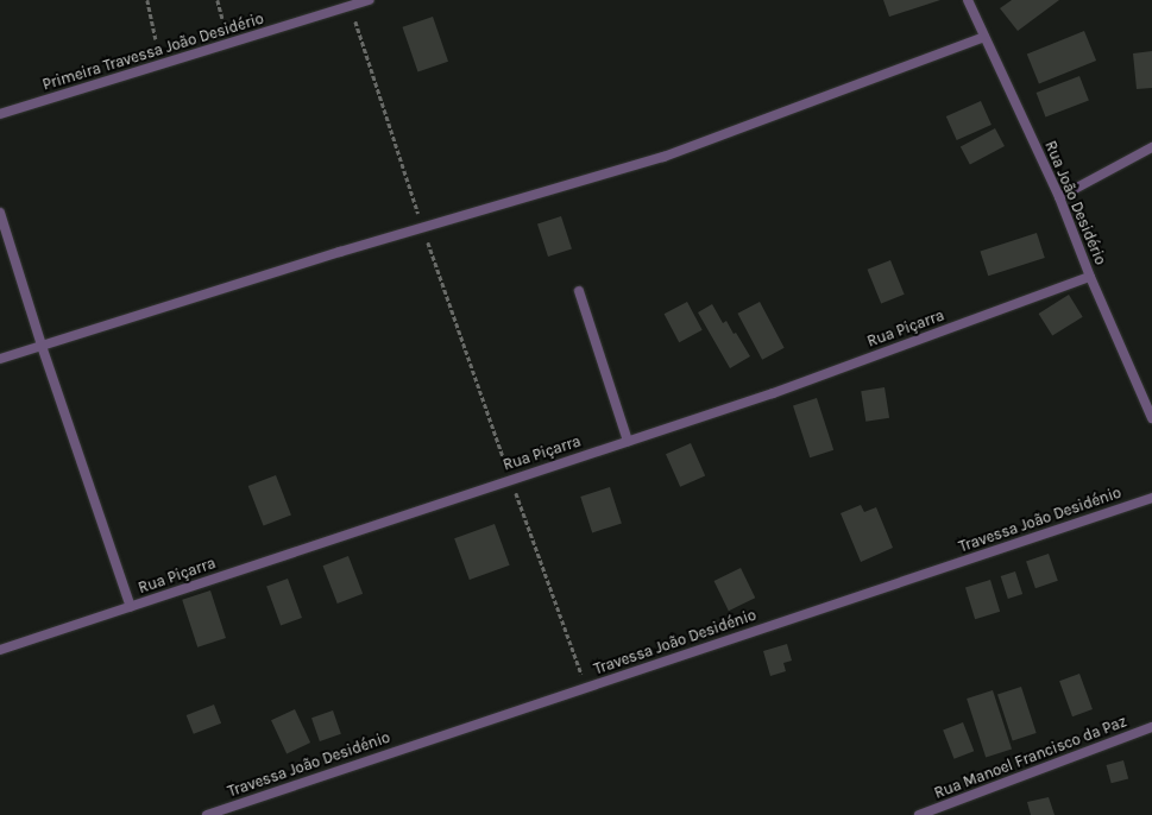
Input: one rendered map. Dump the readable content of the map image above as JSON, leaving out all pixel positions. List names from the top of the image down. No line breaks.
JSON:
{"streets":{"street":["Primeira Travessa João Desidério","Rua João Desidério","Rua Piçarra","Travessa João Desidénio","Rua Manoel Francisco da Paz"]},"crossings":[["Rua João Desidério","Rua Piçarra"]]}
